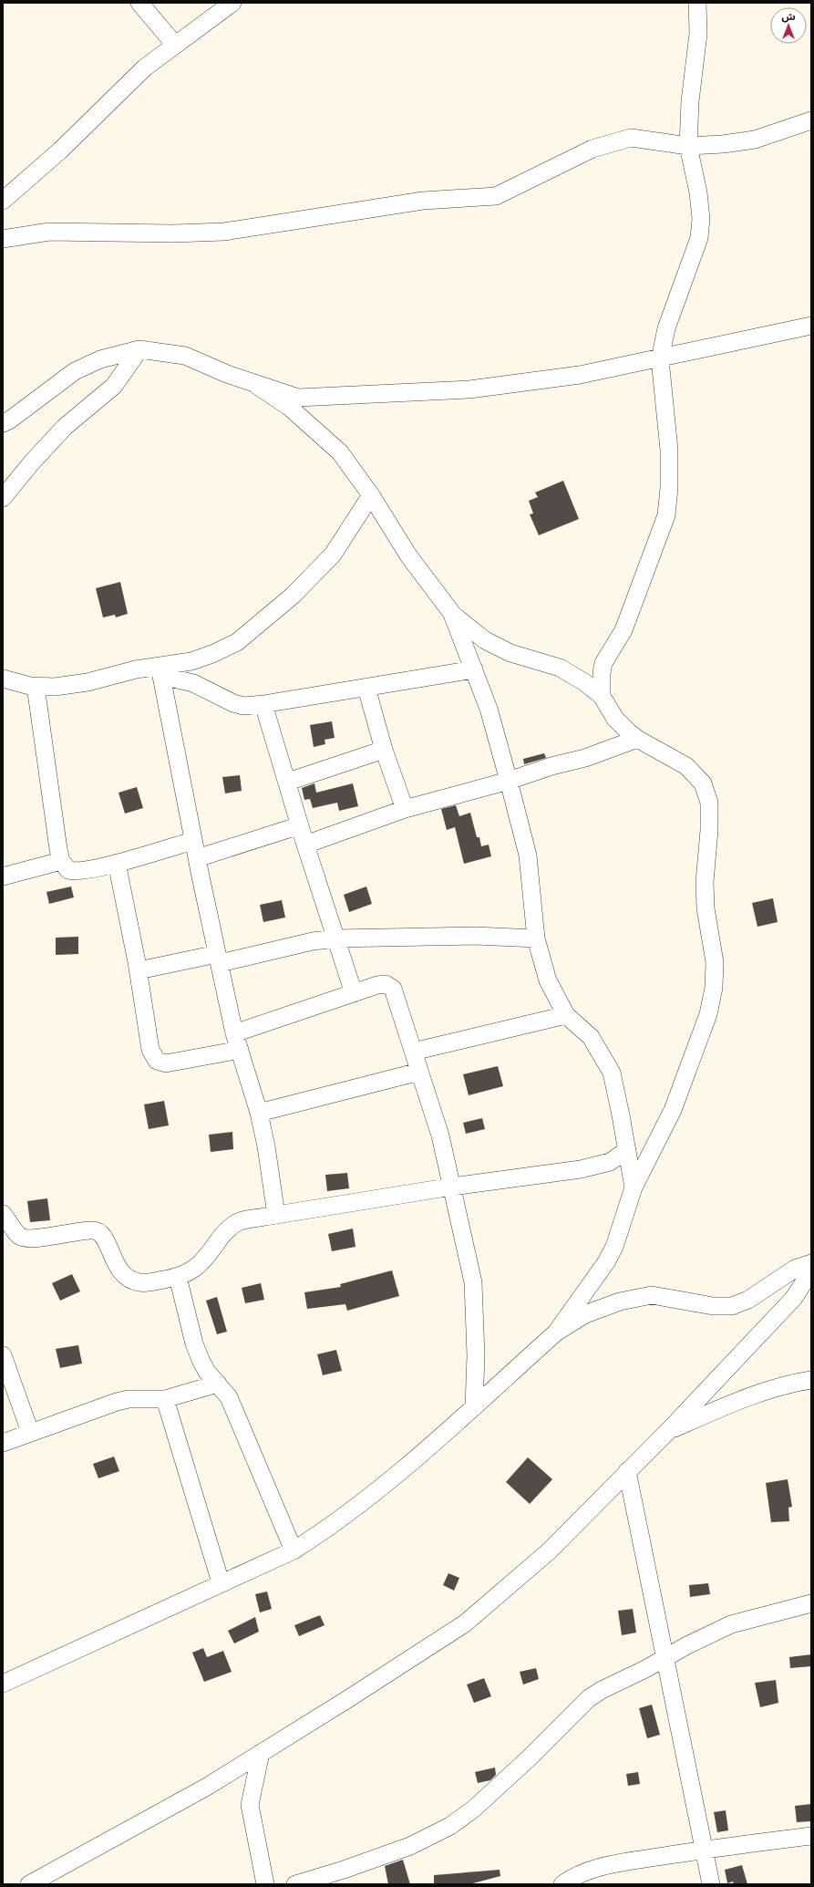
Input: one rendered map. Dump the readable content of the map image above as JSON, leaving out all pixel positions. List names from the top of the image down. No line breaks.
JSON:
{"north":"top"}
